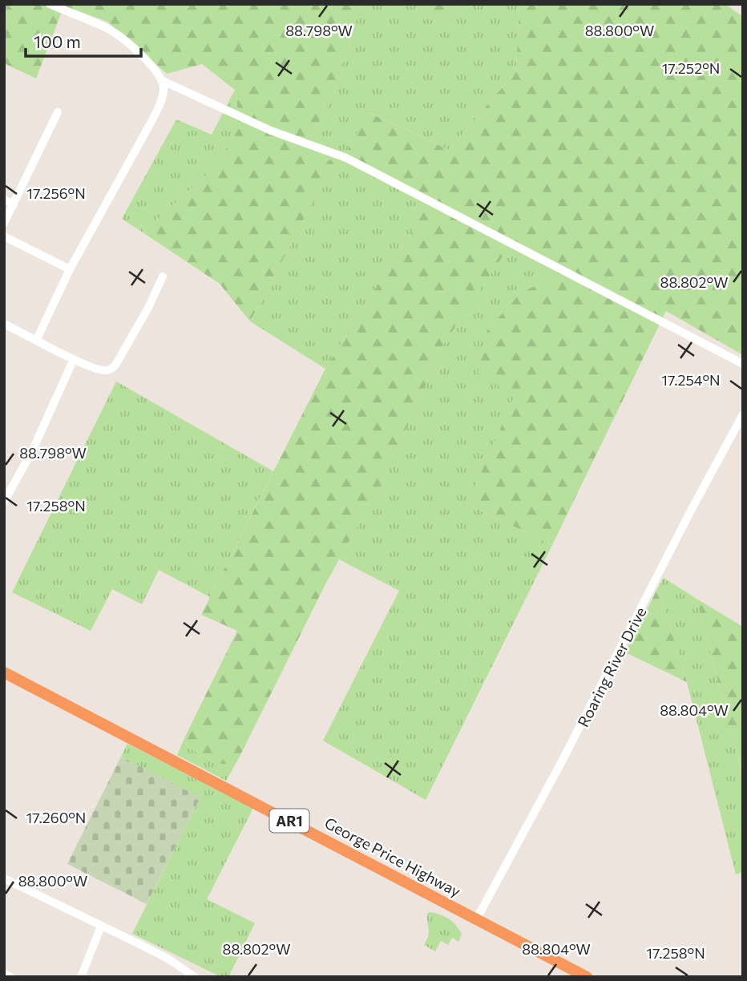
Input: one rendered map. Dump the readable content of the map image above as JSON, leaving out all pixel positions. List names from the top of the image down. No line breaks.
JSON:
{"streets":{"highway":["AR1","George Price Highway"],"street":["Roaring River Drive"]},"crossings":[["Roaring River Drive","George Price Highway"]],"scale_bar":"100 m","coordinates":["88.798°W","88.800°W","17.252°N","17.256°N","88.802°W","17.254°N","17.258°N","88.804°W","17.260°N"]}
